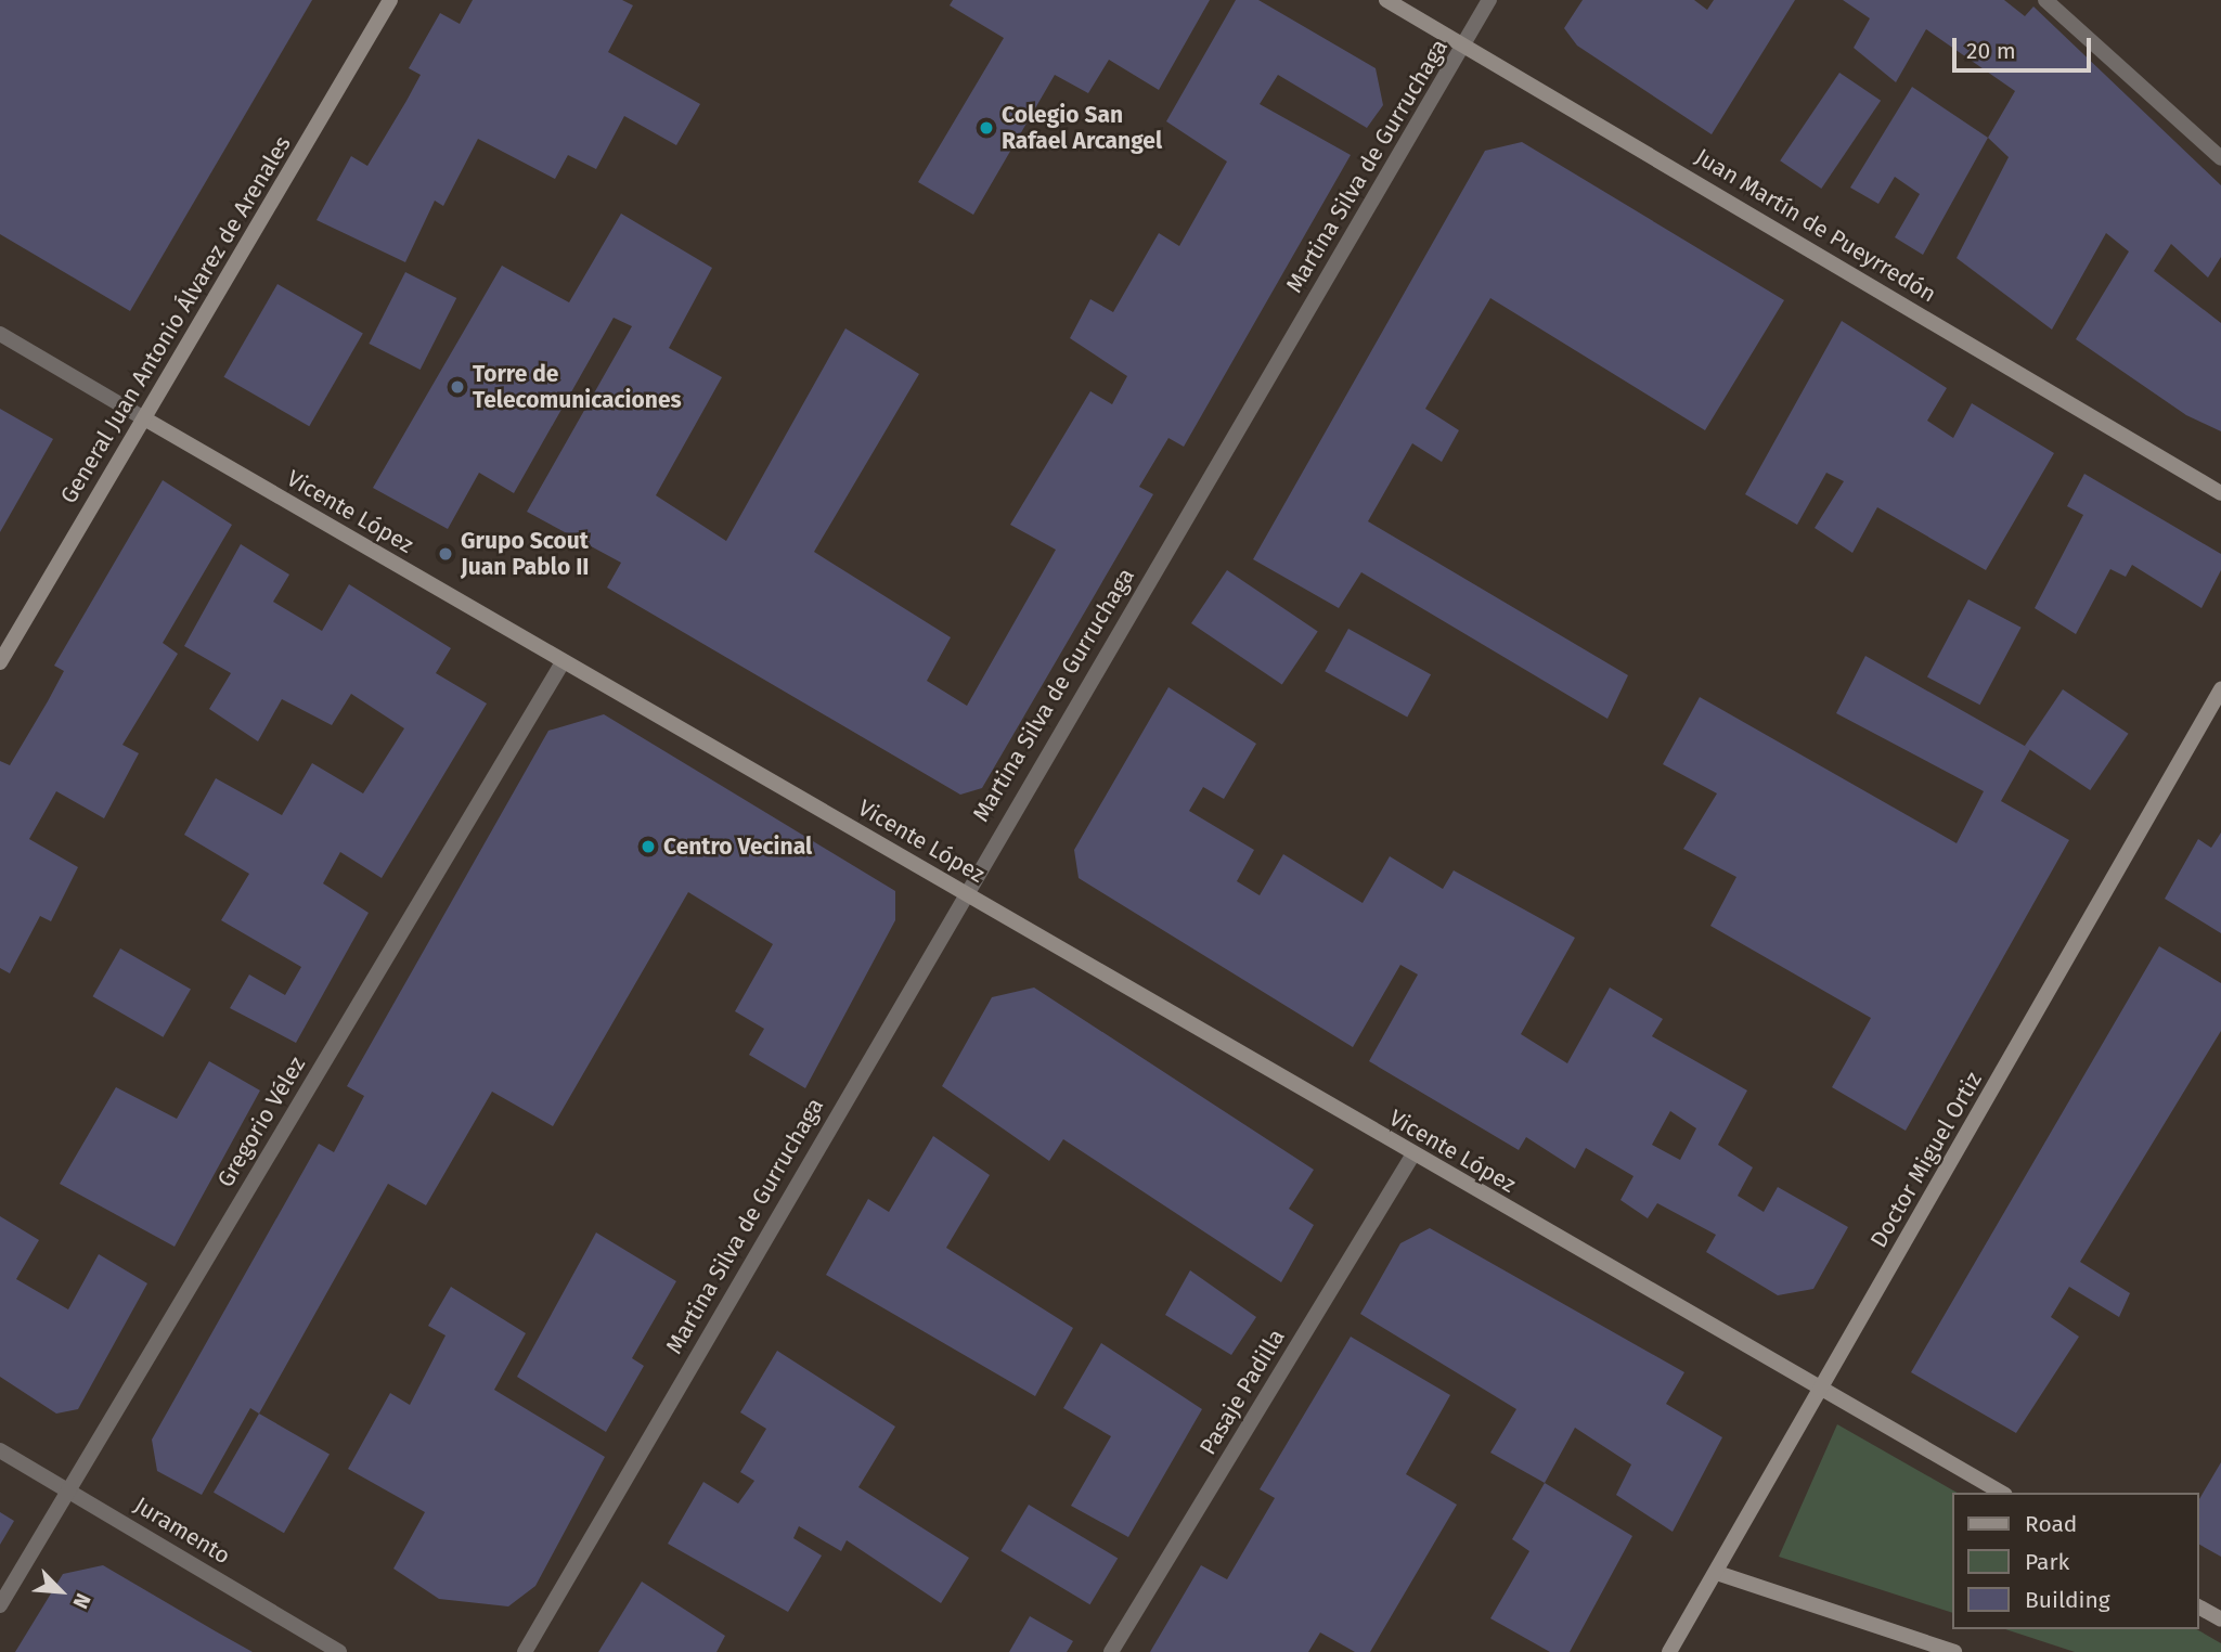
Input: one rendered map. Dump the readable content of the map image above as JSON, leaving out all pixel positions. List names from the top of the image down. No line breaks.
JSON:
{"streets":{"street":["Martina Silva de Gurruchaga","Juan Martín de Pueyrredón","General Juan Antonio Álvarez de Arenales","Vicente López","Gregorio Vélez","Doctor Miguel Ortiz","Pasaje Padilla","Juramento"]},"crossings":[["Martina Silva de Gurruchaga","Juan Martín de Pueyrredón"],["Martina Silva de Gurruchaga","Vicente López"],["General Juan Antonio Álvarez de Arenales","Vicente López"],["Vicente López","Gregorio Vélez"],["Vicente López","Doctor Miguel Ortiz"],["Vicente López","Pasaje Padilla"],["Gregorio Vélez","Juramento"]],"places":["Colegio San Rafael Arcangel","Torre de Telecomunicaciones","Grupo Scout Juan Pablo II","Centro Vecinal"],"legend":["Road","Park","Building"],"scale_bar":"20 m","north":"bottom right"}
